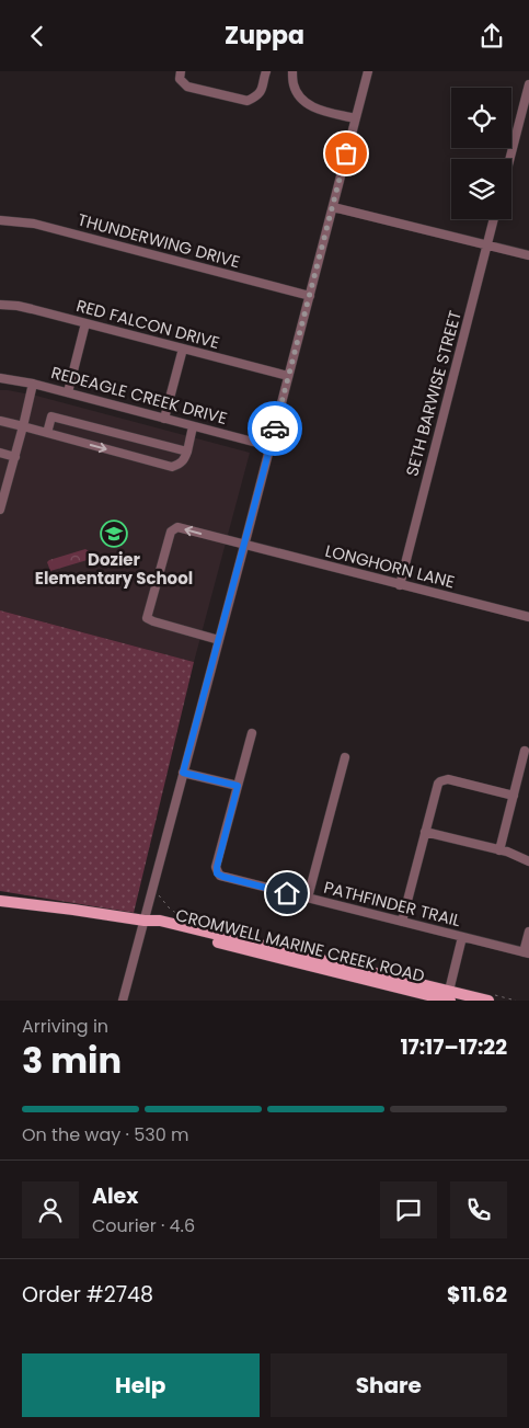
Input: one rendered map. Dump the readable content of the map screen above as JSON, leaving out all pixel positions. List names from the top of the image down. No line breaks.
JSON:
{"streets":{"main road":["CROMWELL MARINE CREEK ROAD"],"street":["THUNDERWING DRIVE","RED FALCON DRIVE","SETH BARWISE STREET","REDEAGLE CREEK DRIVE","LONGHORN LANE","PATHFINDER TRAIL"]},"crossings":[["SETH BARWISE STREET","LONGHORN LANE"]],"places":{"school or university":["Dozier Elementary School"]},"page":{"header":"Zuppa","heading":["3 min","Arriving in","17:17–17:22"],"panel":["Alex","Courier · 4.6","Order #2748","$11.62"],"bar":"On the way · 530 m","buttons":["Help","Share"]}}
